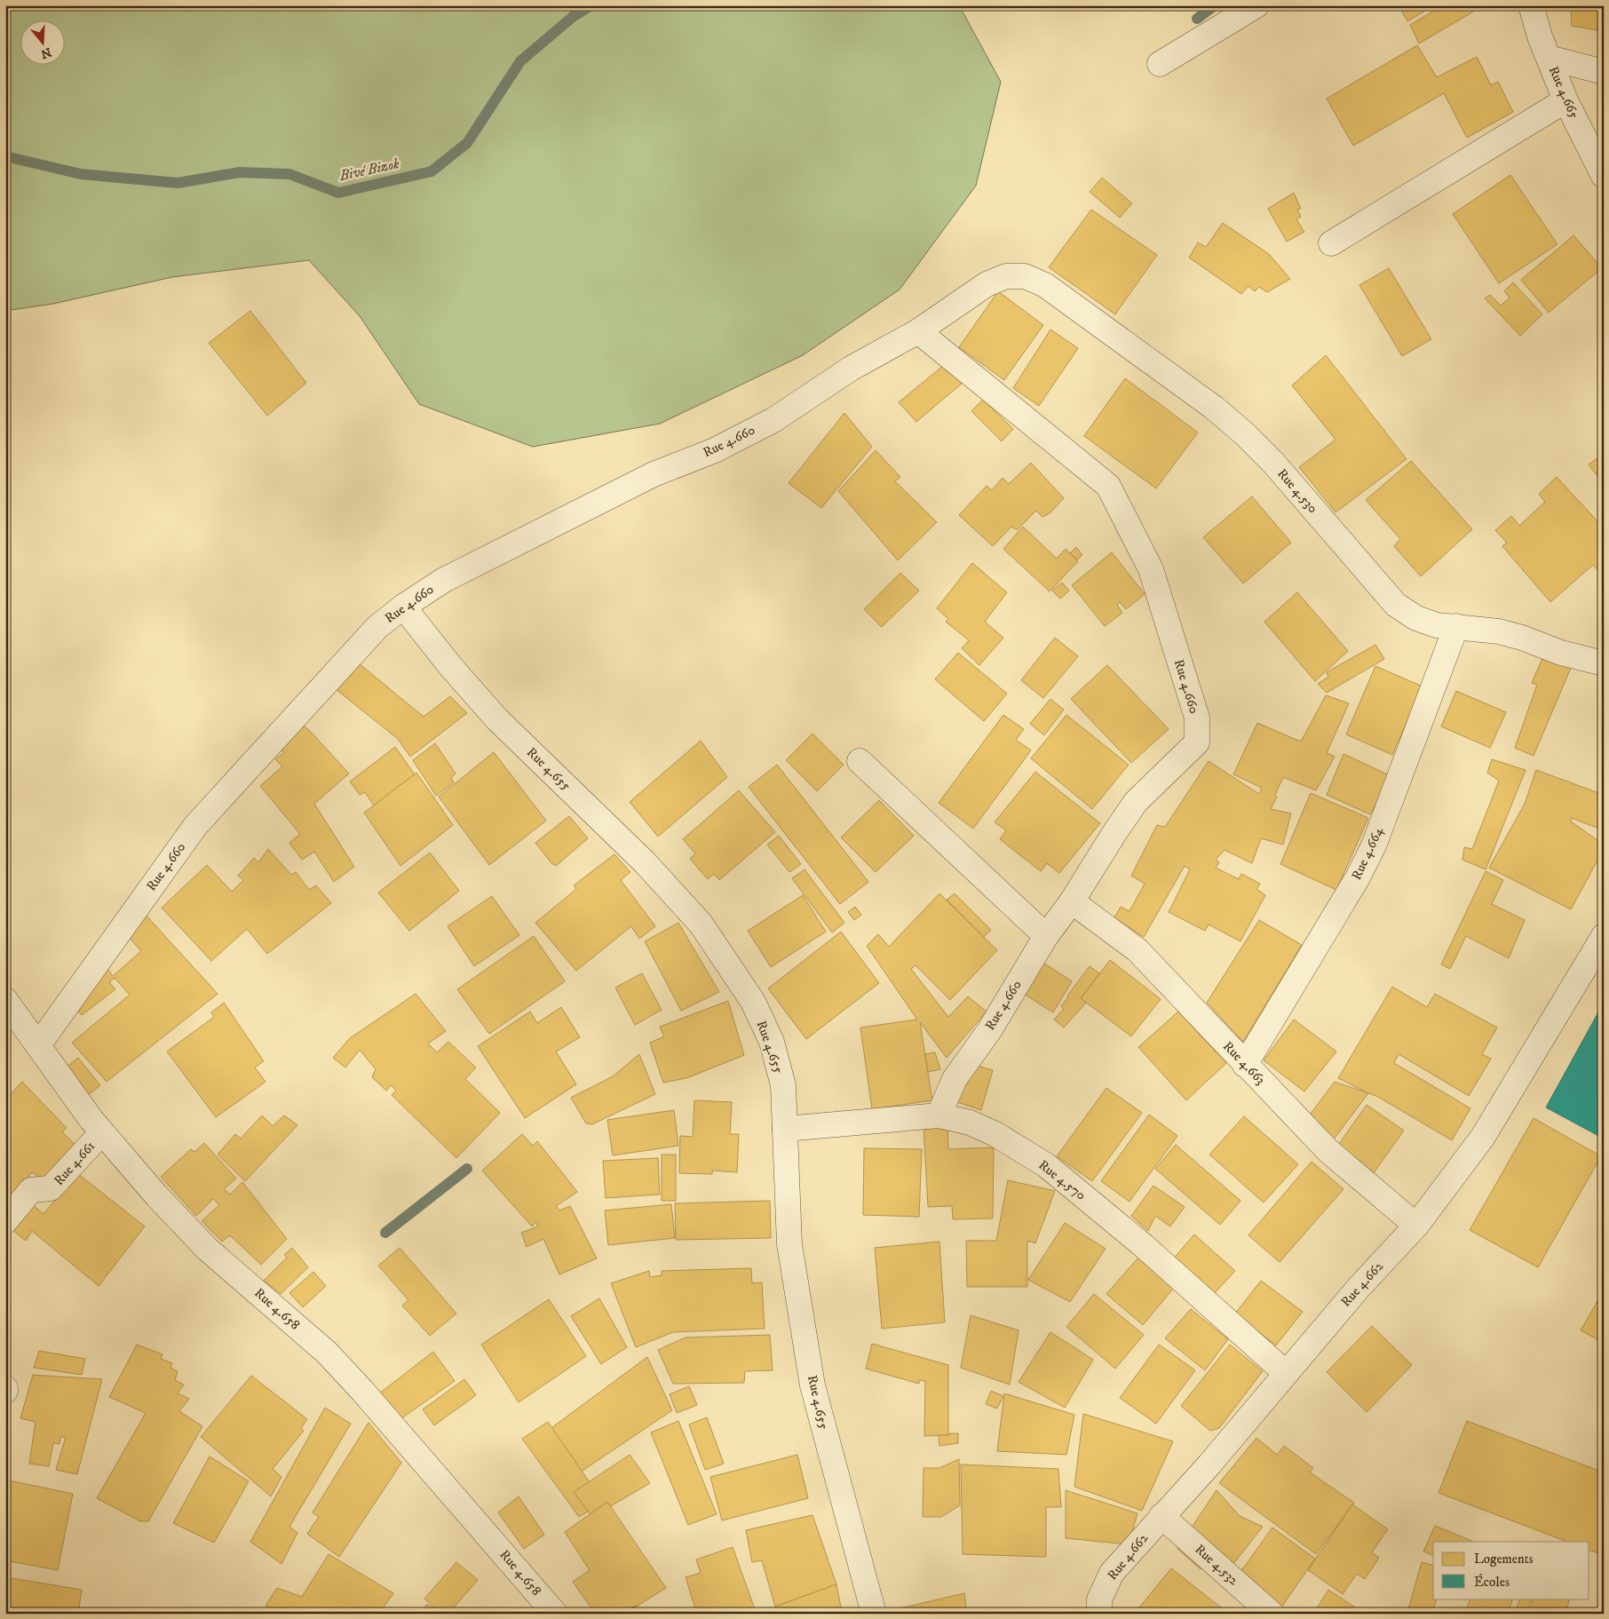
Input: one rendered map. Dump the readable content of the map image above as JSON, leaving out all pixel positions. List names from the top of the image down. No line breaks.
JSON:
{"streets":{"street":["Rue 4.665","Rue 4.660","Rue 4.530","Rue 4.655","Rue 4.664","Rue 4.663","Rue 4.661","Rue 4.570","Rue 4.662","Rue 4.658","Rue 4.532"]},"crossings":[["Rue 4.660","Rue 4.530"],["Rue 4.660","Rue 4.655"],["Rue 4.660","Rue 4.663"],["Rue 4.660","Rue 4.570"],["Rue 4.660","Rue 4.658"],["Rue 4.530","Rue 4.664"],["Rue 4.655","Rue 4.570"],["Rue 4.664","Rue 4.663"],["Rue 4.663","Rue 4.662"],["Rue 4.661","Rue 4.658"],["Rue 4.570","Rue 4.662"],["Rue 4.662","Rue 4.532"]],"water":["Bivé Bizok"],"legend":["Logements","Écoles"],"north":"bottom"}
